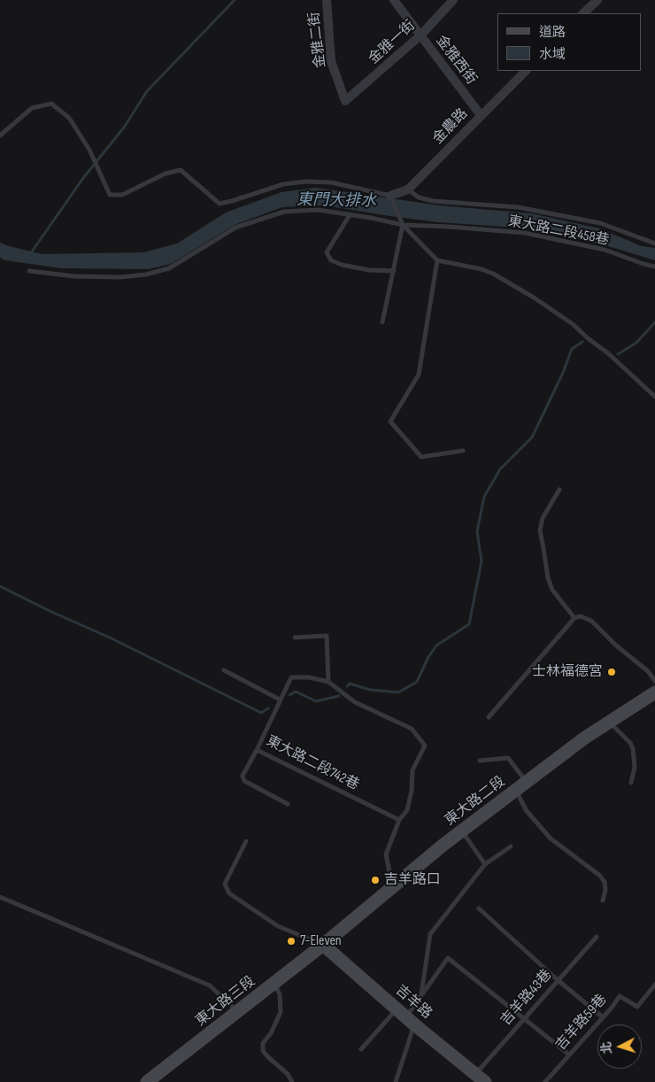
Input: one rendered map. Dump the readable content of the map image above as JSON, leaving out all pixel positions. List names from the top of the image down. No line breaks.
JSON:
{"streets":{"main road":["東大路二段","東大路三段","吉羊路"],"street":["金雅二街","金雅一街","金雅西街","金農路"],"lane":["東大路二段458巷","東大路二段742巷","吉羊路43巷","吉羊路59巷"]},"crossings":[["金雅二街","金雅一街"],["金雅一街","金雅西街"],["金雅西街","金農路"],["東大路二段","東大路三段"],["東大路二段","吉羊路"],["吉羊路43巷","吉羊路"],["東大路三段","吉羊路"]],"water":["東門大排水"],"places":["士林福德宮","吉羊路口","7-Eleven"],"legend":["道路","水域"],"north":"left"}
